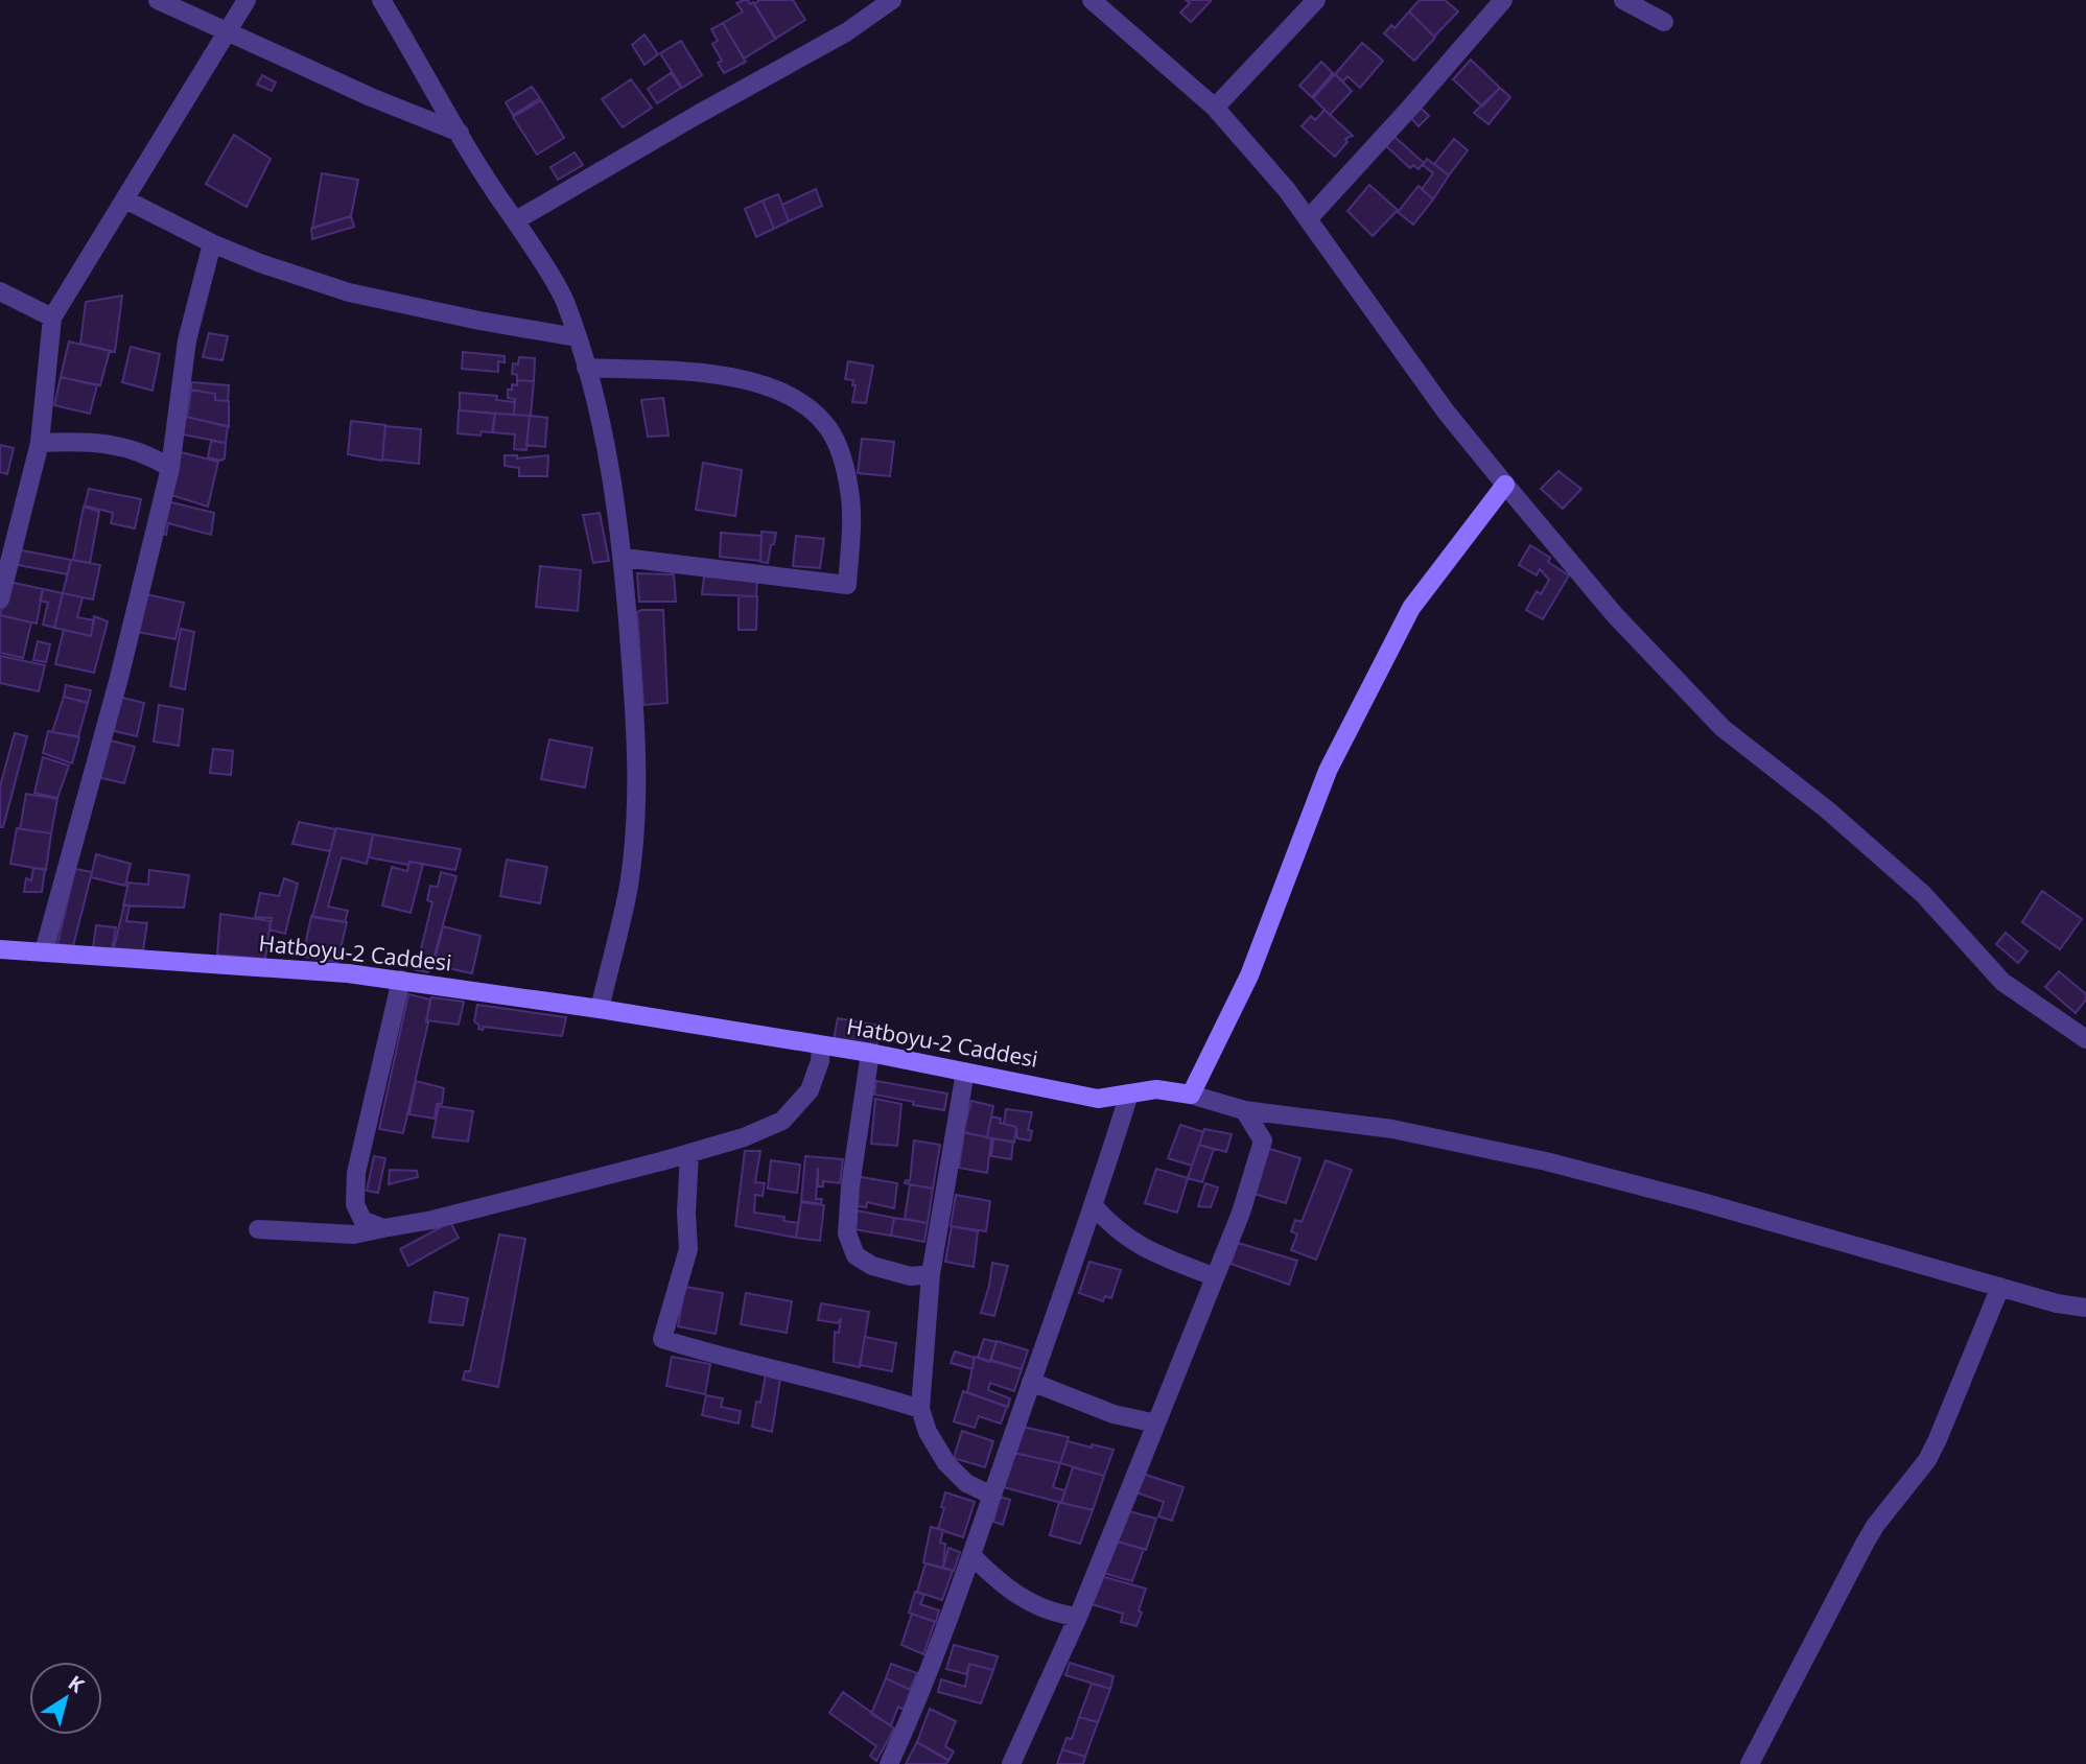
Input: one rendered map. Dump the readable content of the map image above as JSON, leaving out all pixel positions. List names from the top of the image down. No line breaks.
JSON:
{"streets":{"main road":["Hatboyu-2 Caddesi"]},"north":"top right"}
